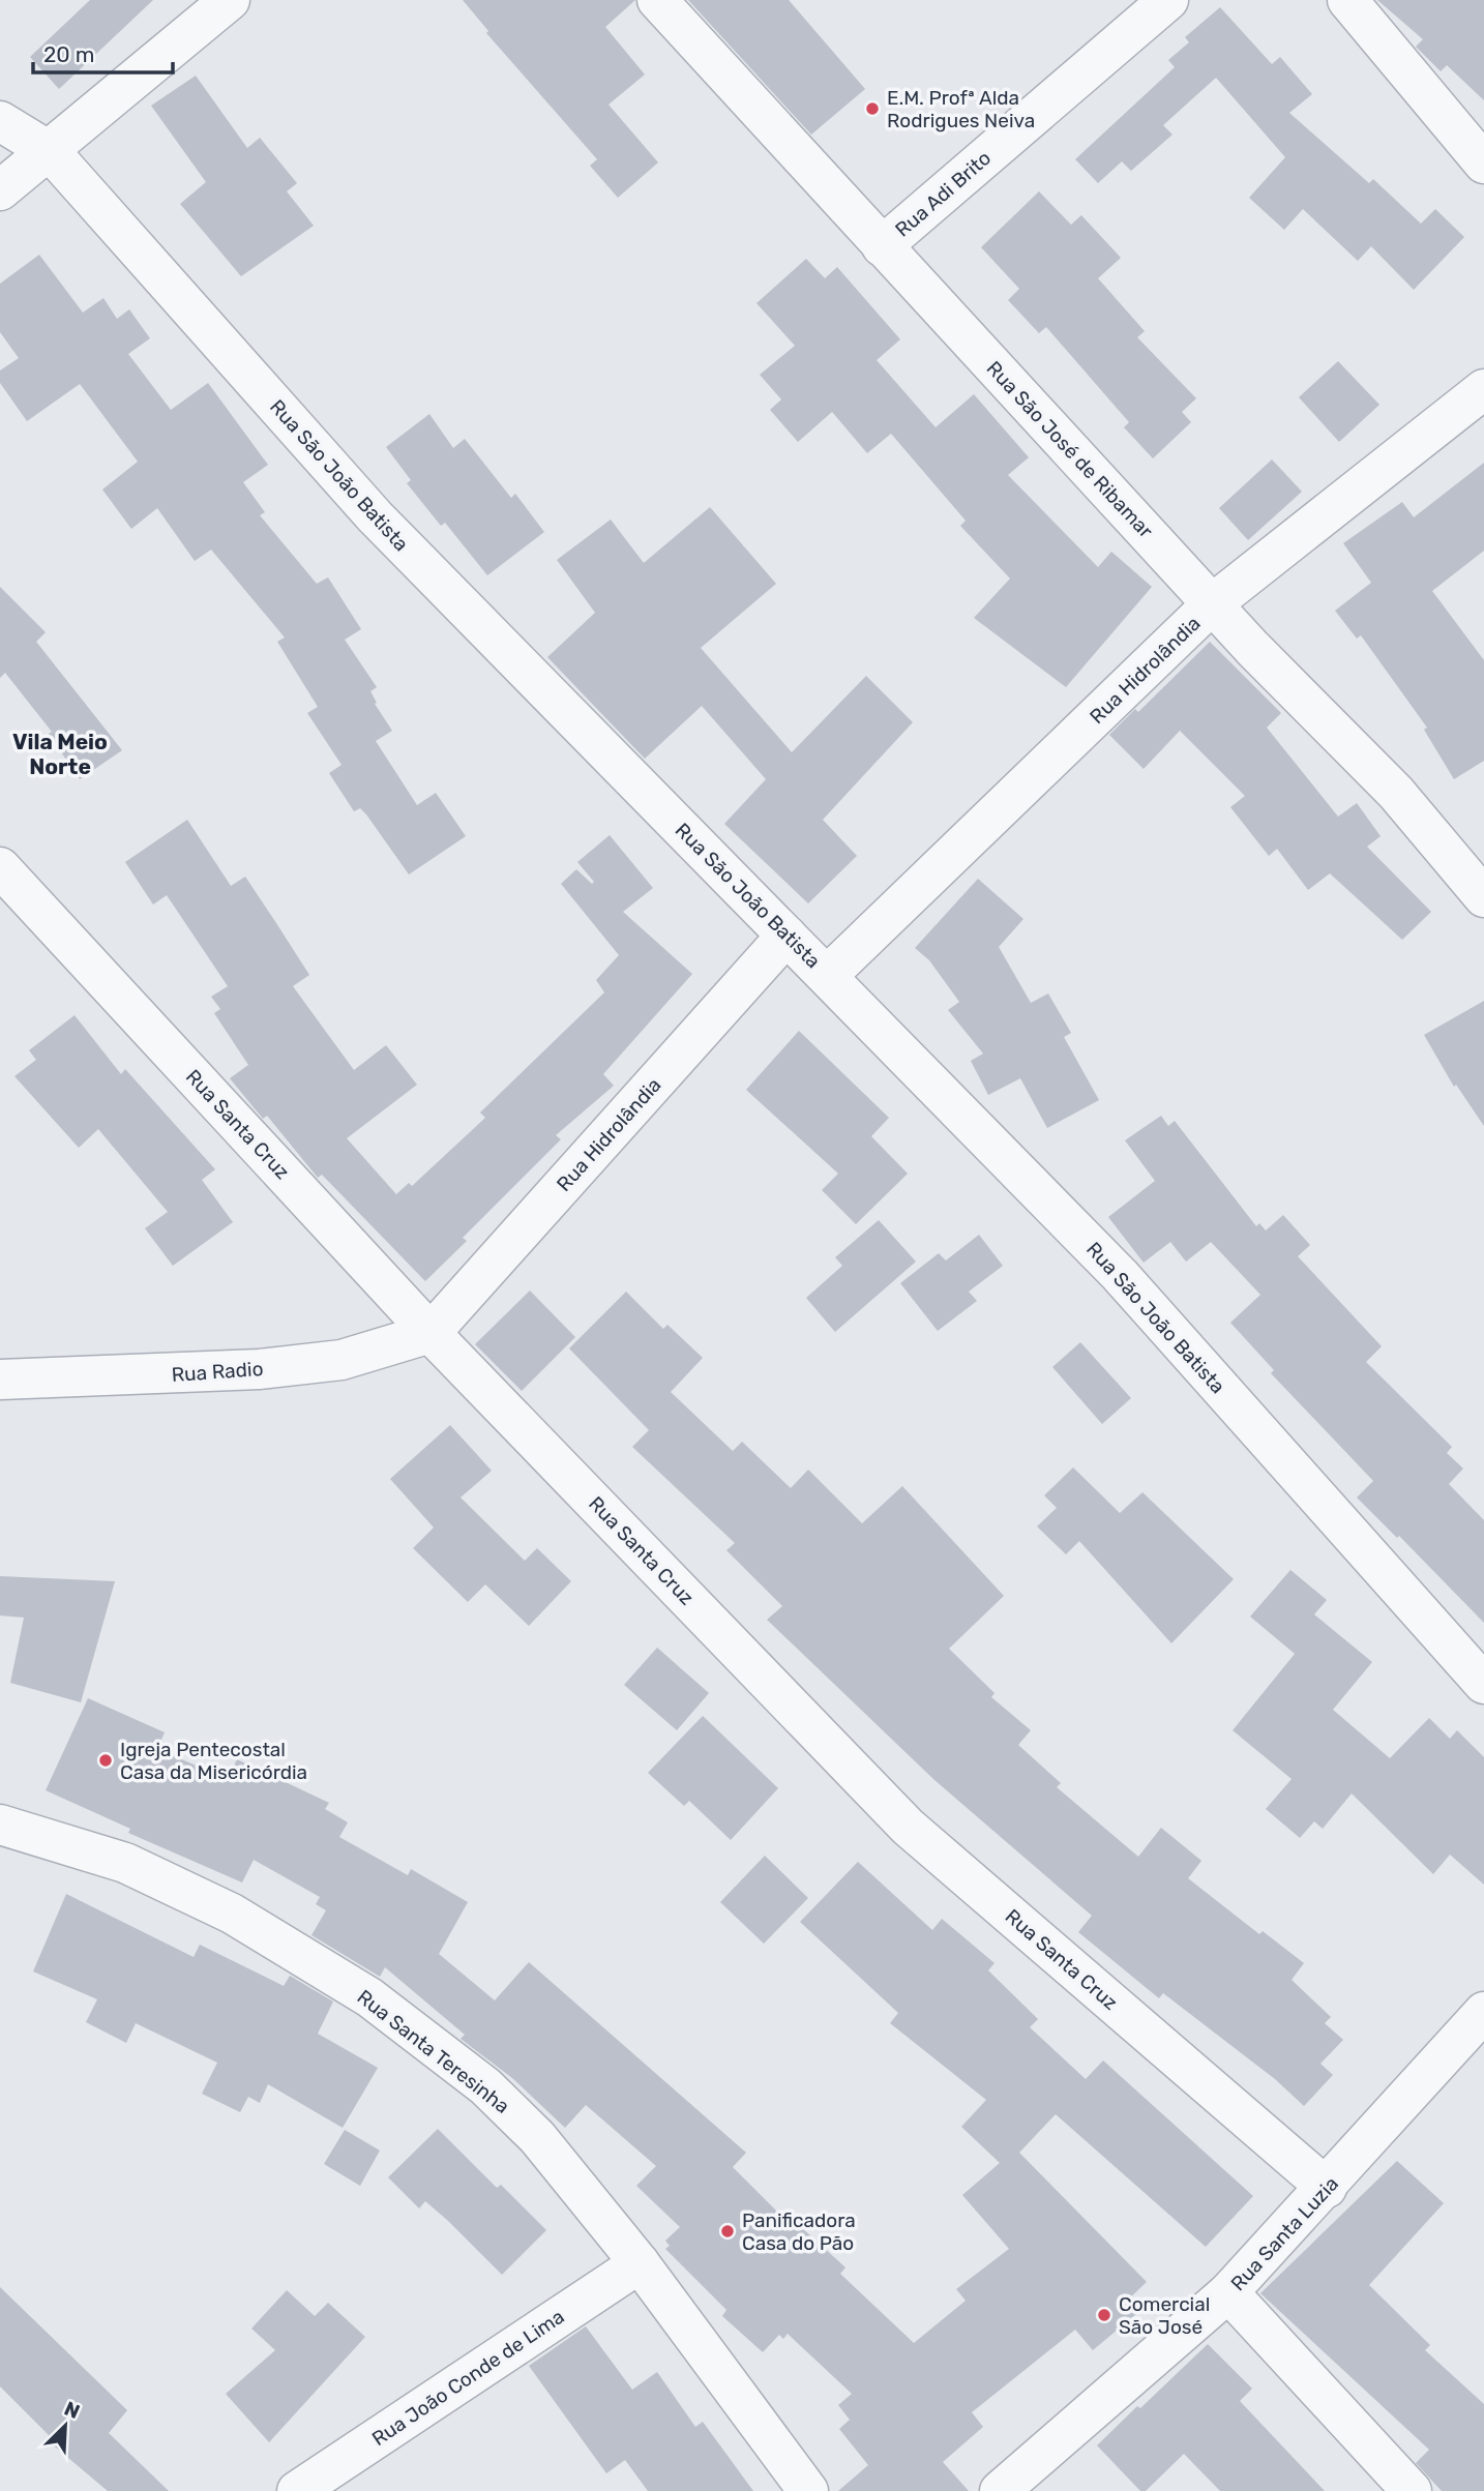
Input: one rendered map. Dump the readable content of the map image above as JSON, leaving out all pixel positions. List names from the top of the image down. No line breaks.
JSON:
{"streets":{"street":["Rua Adi Brito","Rua São José de Ribamar","Rua São João Batista","Rua Hidrolândia","Rua Santa Cruz","Rua Radio","Rua Santa Teresinha","Rua Santa Luzia","Rua João Conde de Lima"]},"crossings":[["Rua Adi Brito","Rua São José de Ribamar"],["Rua São José de Ribamar","Rua Hidrolândia"],["Rua São João Batista","Rua Hidrolândia"],["Rua Hidrolândia","Rua Santa Cruz"],["Rua Hidrolândia","Rua Radio"],["Rua Santa Cruz","Rua Radio"],["Rua Santa Cruz","Rua Santa Luzia"],["Rua Santa Teresinha","Rua João Conde de Lima"]],"districts":["Vila Meio Norte"],"places":["E.M. Profª Alda Rodrigues Neiva","Igreja Pentecostal Casa da Misericórdia","Panificadora Casa do Pão","Comercial São José"],"scale_bar":"20 m","north":"top right"}
